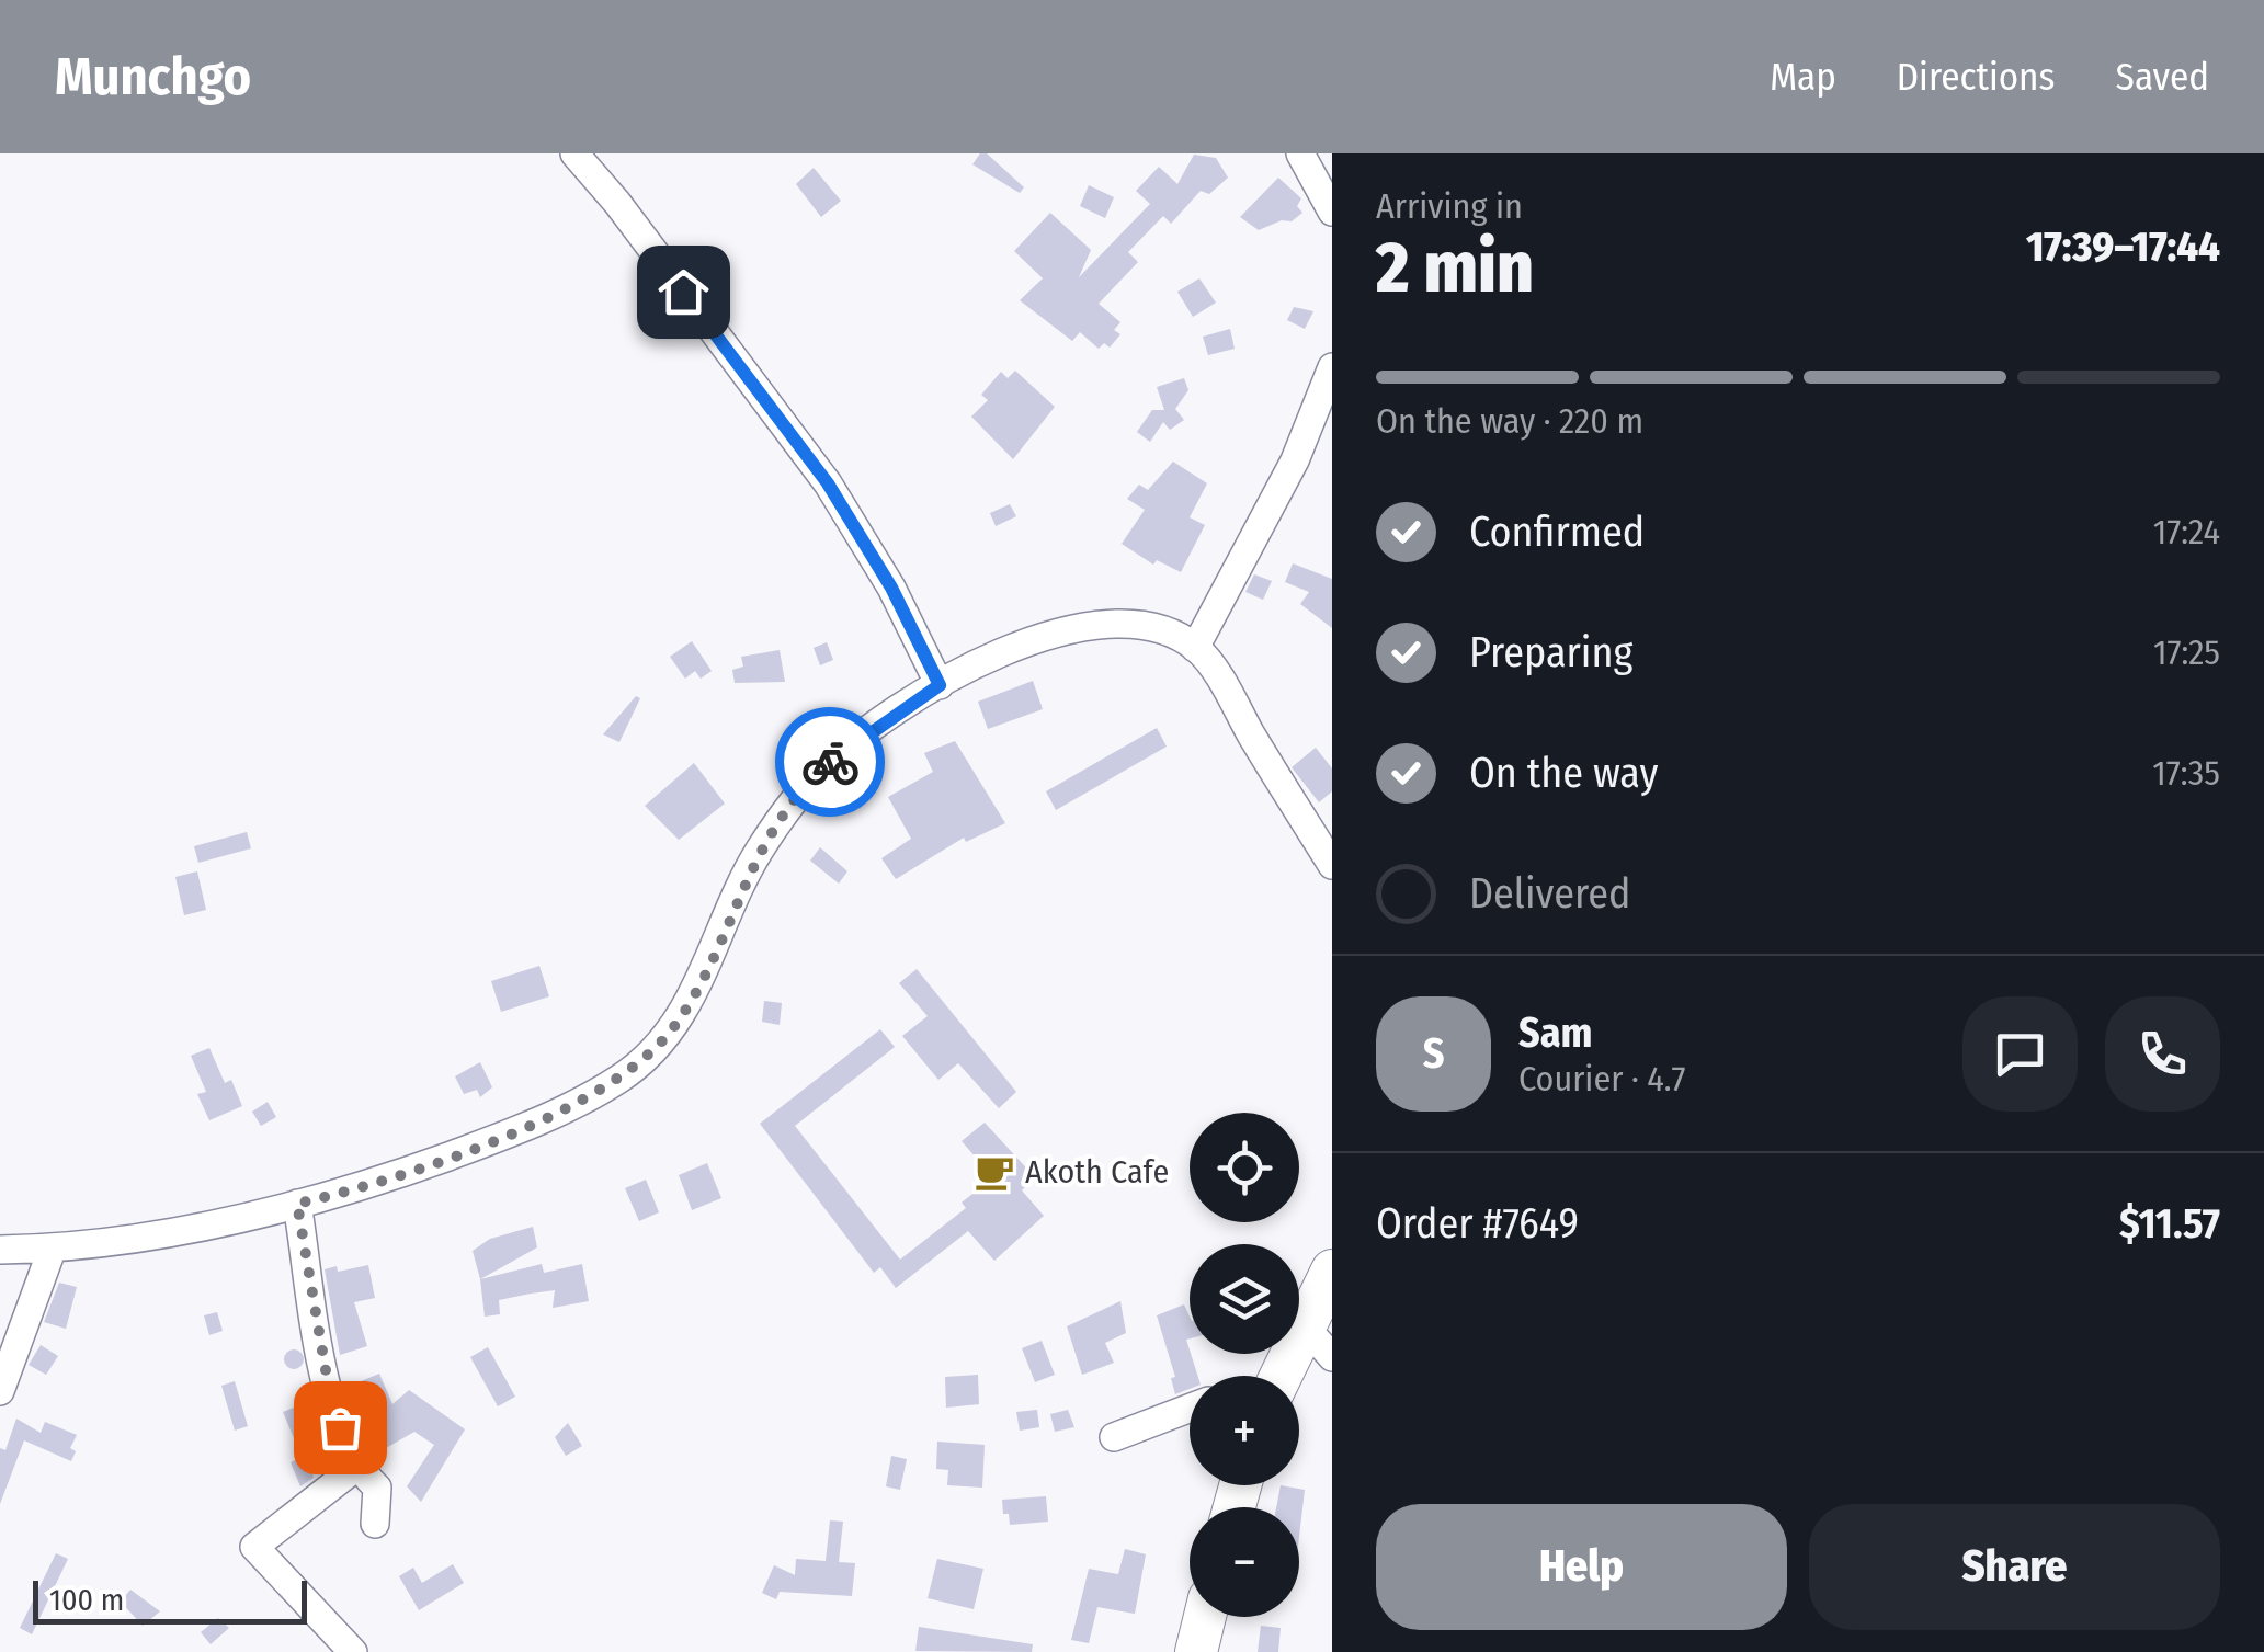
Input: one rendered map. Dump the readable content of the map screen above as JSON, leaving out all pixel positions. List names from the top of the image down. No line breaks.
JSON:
{"places":{"cafe":["Akoth Cafe"]},"scale_bar":"100 m","page":{"header":"Munchgo","nav":["Map","Directions","Saved"],"heading":["2 min","Arriving in","17:39–17:44"],"panel":["Sam","Courier · 4.7","Order #7649","$11.57"],"bar":"On the way · 220 m","list":[["Confirmed","17:24"],["Preparing","17:25"],["On the way","17:35"],"Delivered"],"round":"S","map_buttons":["+","−"],"buttons":["Help","Share"],"scale":"100 m"}}
